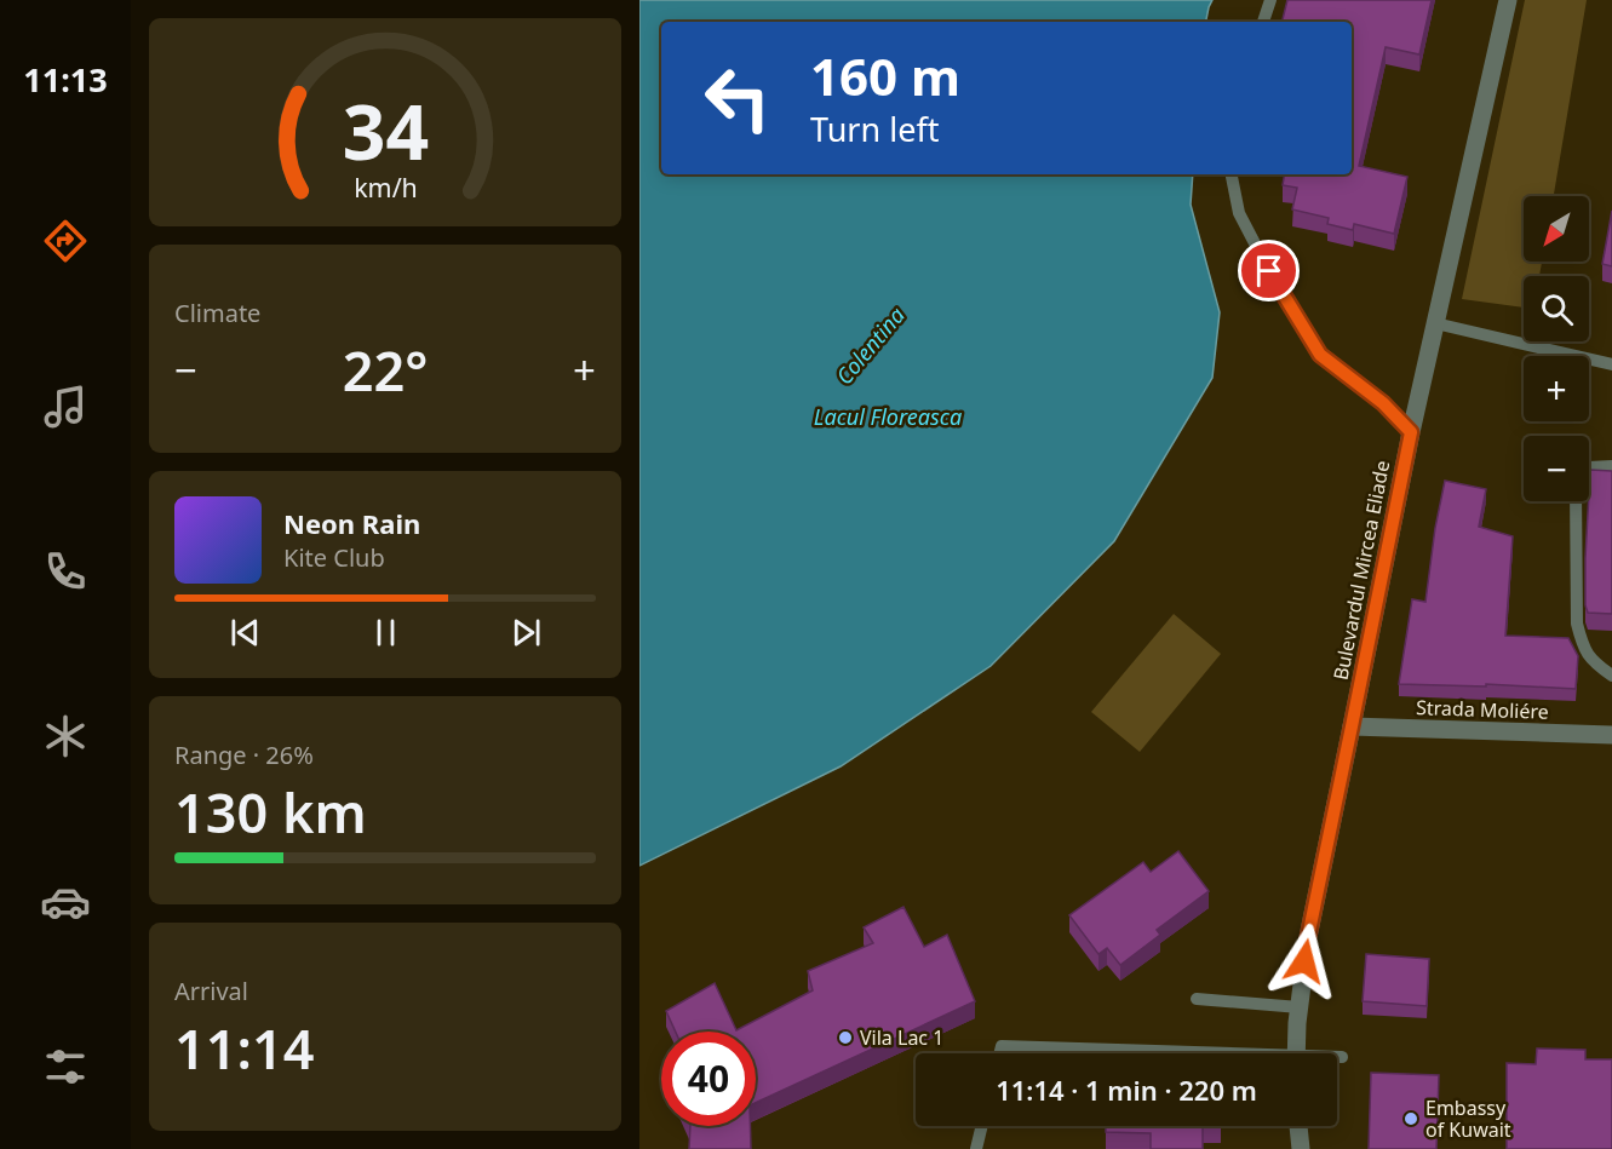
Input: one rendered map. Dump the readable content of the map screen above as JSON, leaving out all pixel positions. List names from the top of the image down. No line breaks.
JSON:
{"streets":{"street":["Bulevardul Mircea Eliade","Strada Moliére"]},"crossings":[["Bulevardul Mircea Eliade","Strada Moliére"]],"water":["Colentina","Lacul Floreasca"],"places":["Vila Lac 1","Embassy of Kuwait"],"north":"bottom left","page":{"tabs":"11:13","turn":["160 m","Turn left"],"map_buttons":["+","−"],"tile":["Climate",["Range · 26%","130 km"],["Arrival","11:14"]],"heat":["−","22°","+"],"song":["Neon Rain","Kite Club"],"limit":"40","trip":"11:14 · 1 min · 220 m","gauge":["34","km/h"]}}
